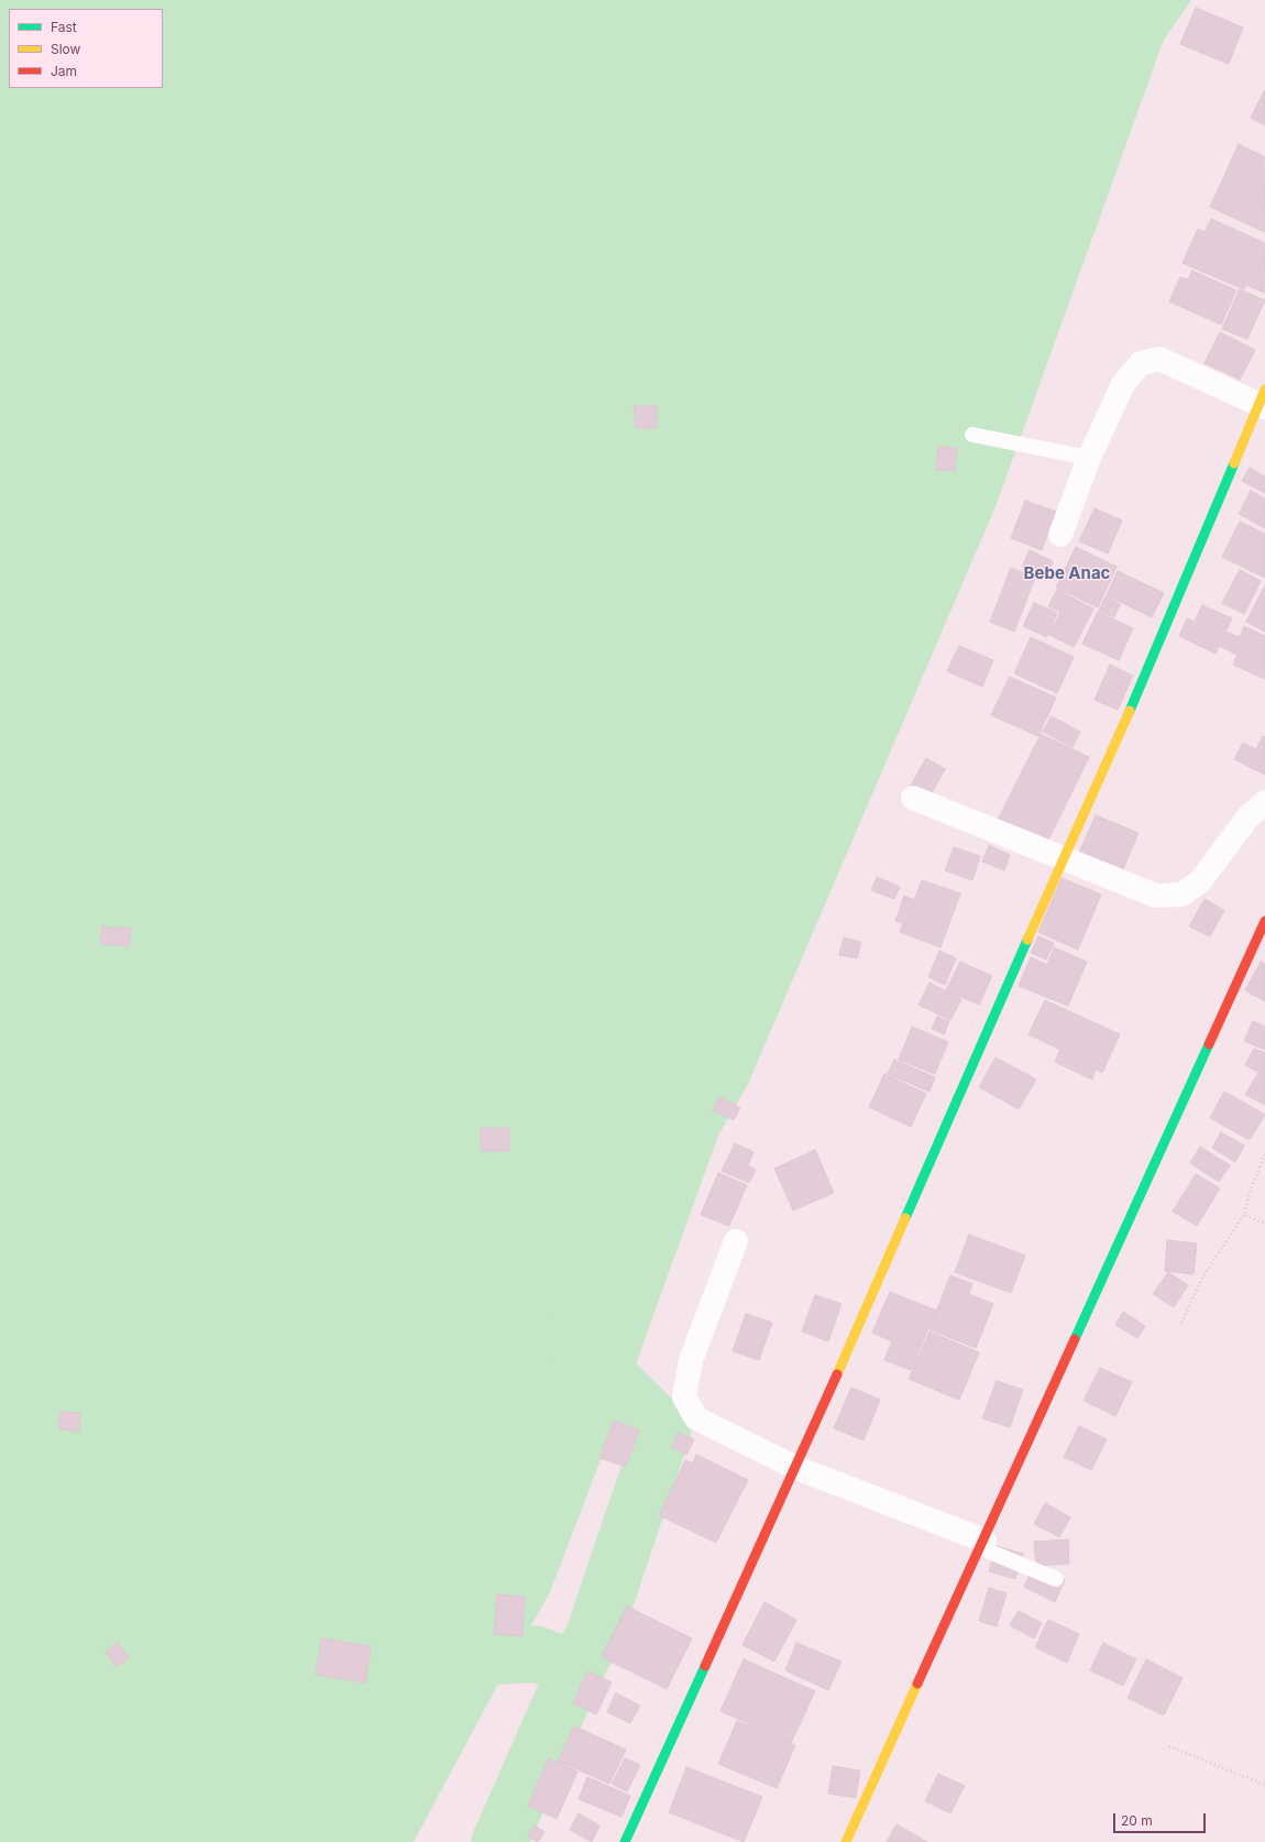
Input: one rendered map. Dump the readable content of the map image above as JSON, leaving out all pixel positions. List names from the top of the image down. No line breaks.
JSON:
{"districts":["Bebe Anac"],"legend":["Fast","Slow","Jam"],"scale_bar":"20 m"}
